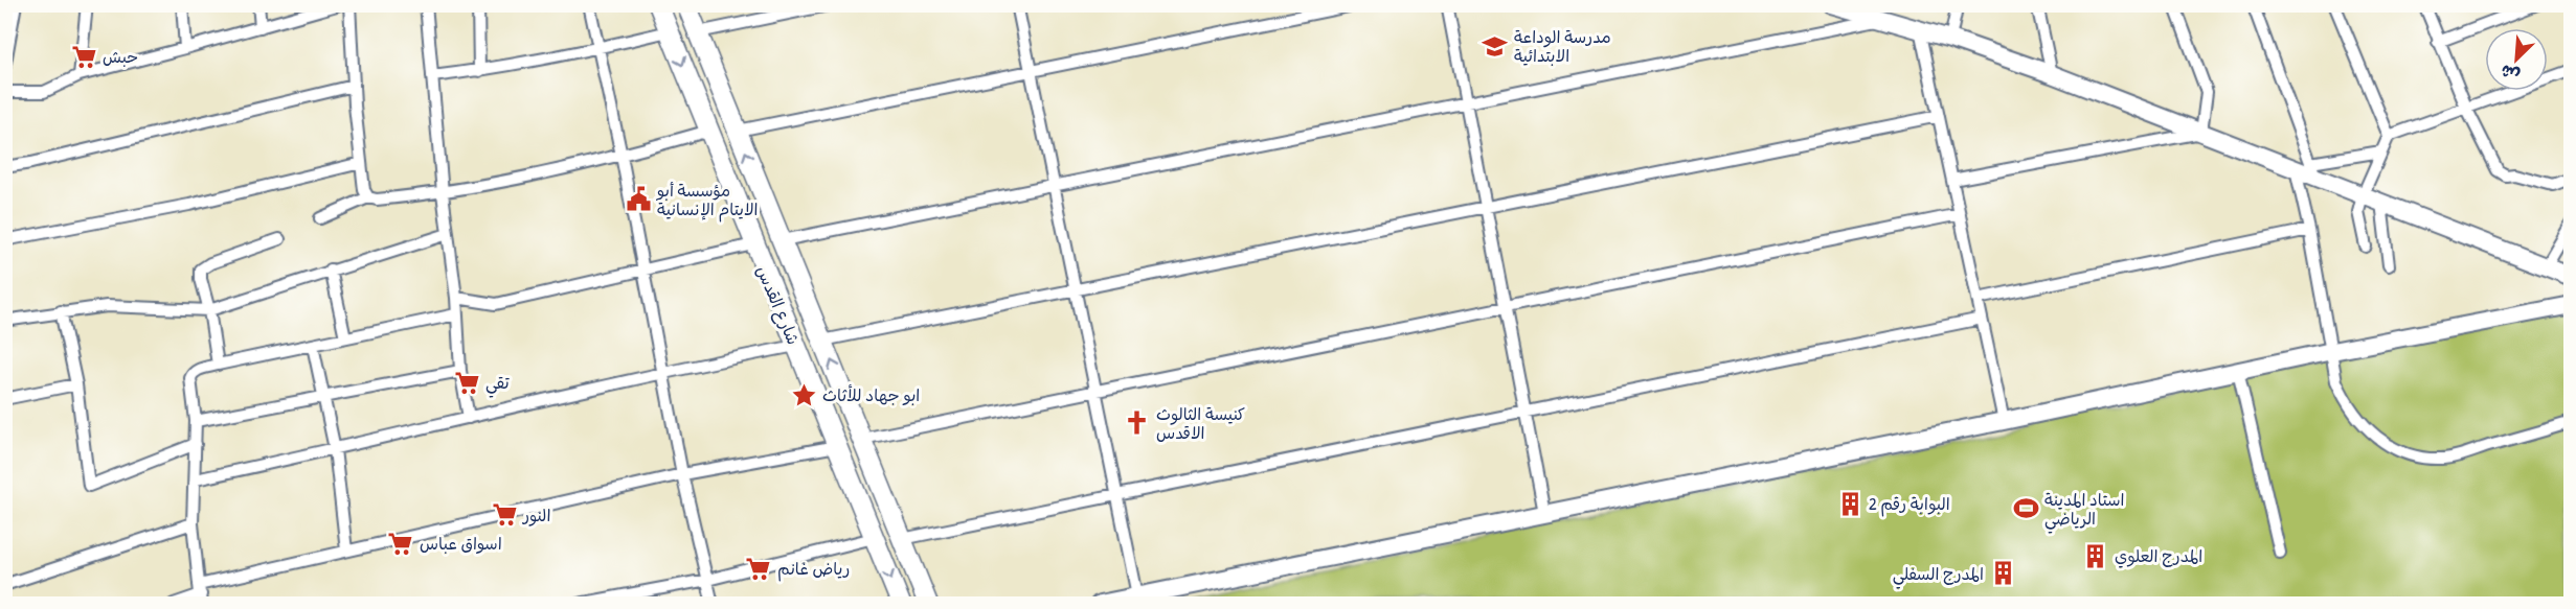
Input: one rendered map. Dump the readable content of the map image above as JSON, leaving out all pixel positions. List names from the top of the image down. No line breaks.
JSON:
{"streets":{"main road":["شارع القدس"]},"places":{"school or university":["مدرسة الوداعة الابتدائية"],"supermarket":["حبش","تقي","النور","اسواق عباس","رياض غانم"],"public building":["مؤسسة أبو الايتام الإنسانية"],"place":["ابو جهاد للأثاث"],"church":["كنيسة الثالوث الاقدس"],"building":["البوابة رقم 2","المدرج العلوي","المدرج السفلي"],"sports":["استاد المدينة الرياضي"]},"north":"bottom left"}
